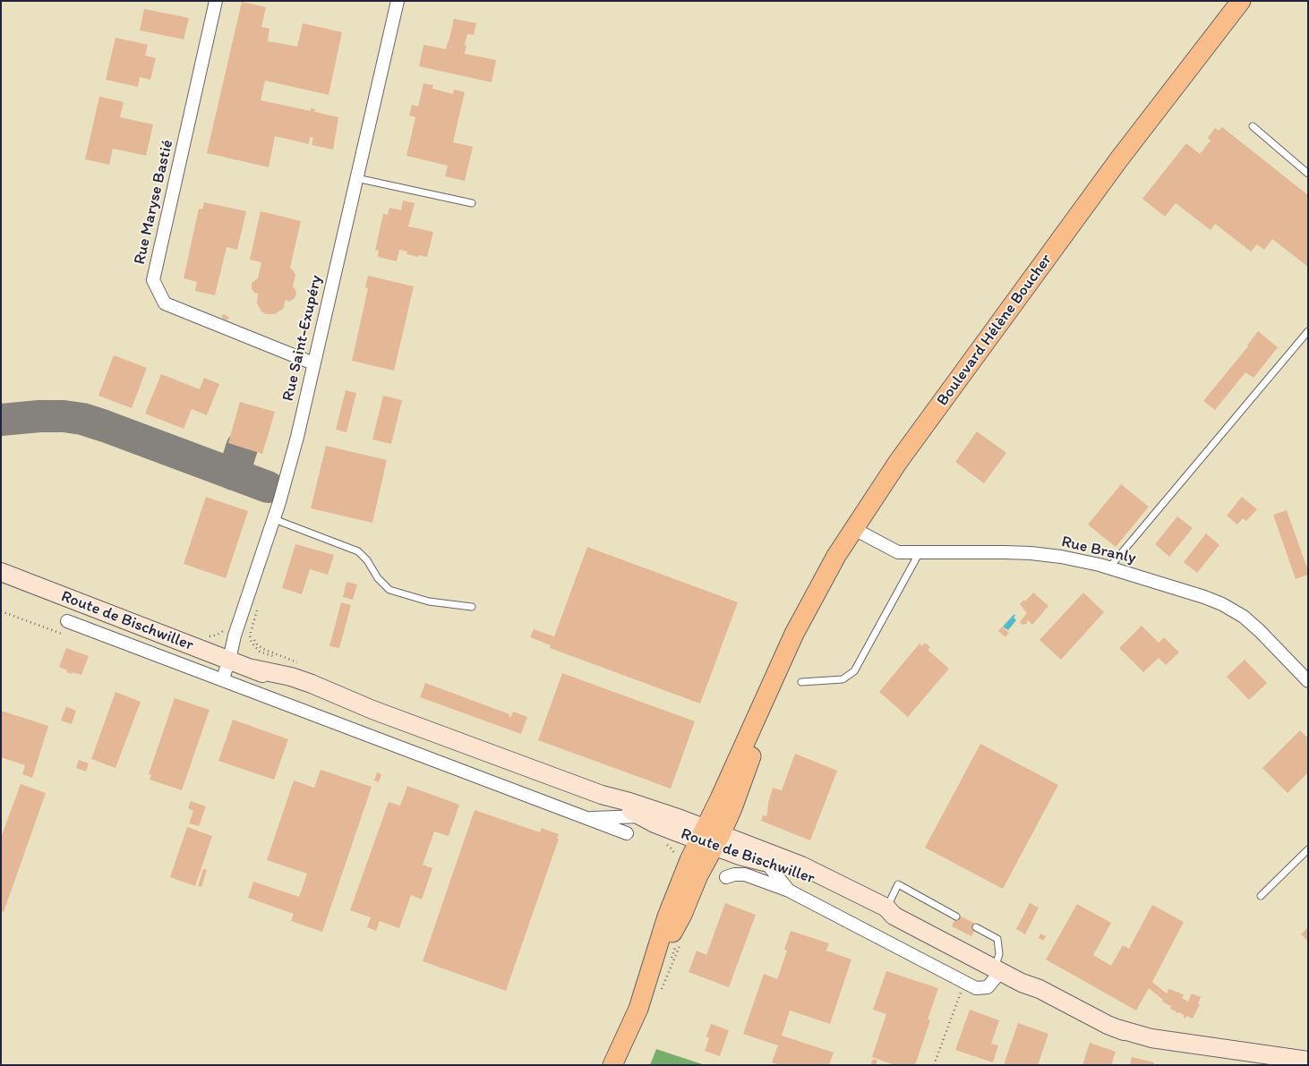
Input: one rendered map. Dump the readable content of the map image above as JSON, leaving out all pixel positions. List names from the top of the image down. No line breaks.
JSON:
{"streets":{"main road":["Boulevard Hélène Boucher"],"street":["Rue Maryse Bastié","Rue Saint-Exupéry","Rue Branly","Route de Bischwiller"]},"crossings":[["Rue Maryse Bastié","Rue Saint-Exupéry"],["Boulevard Hélène Boucher","Rue Branly"],["Boulevard Hélène Boucher","Route de Bischwiller"],["Rue Saint-Exupéry","Route de Bischwiller"]]}
